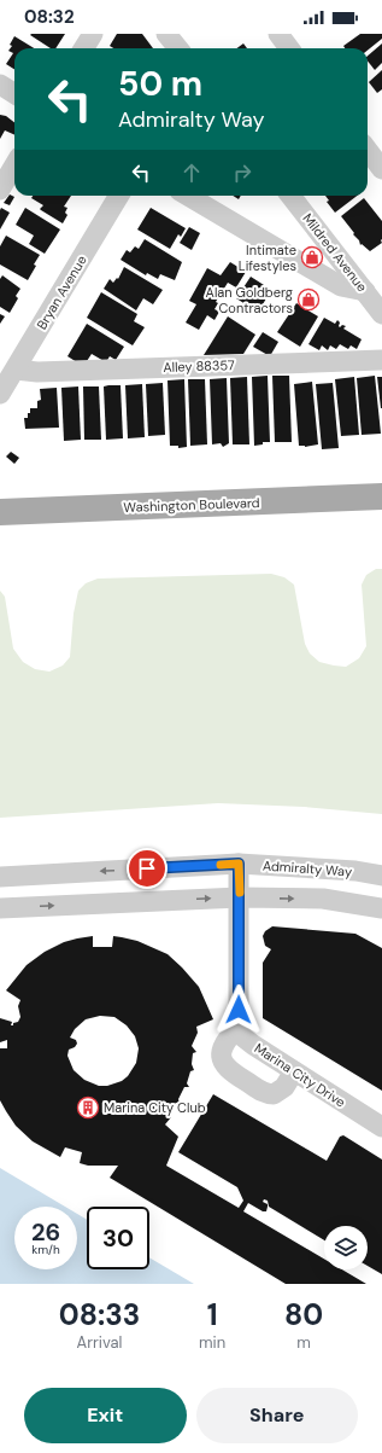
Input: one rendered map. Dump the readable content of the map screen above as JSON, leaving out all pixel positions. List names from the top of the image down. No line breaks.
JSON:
{"streets":{"main road":["Washington Boulevard"],"street":["Mildred Avenue","Bryan Avenue","Alley 88357","Admiralty Way","Marina City Drive"]},"crossings":[["Bryan Avenue","Alley 88357"]],"places":{"shop":["Intimate Lifestyles","Alan Goldberg Contractors"],"building":["Marina City Club"]},"page":{"status":"08:32","turn":["50 m","Admiralty Way"],"speed":"26 km/h","limit":"30","eta":["08:33","Arrival","1","min","80","m"],"buttons":["Exit","Share"]}}
